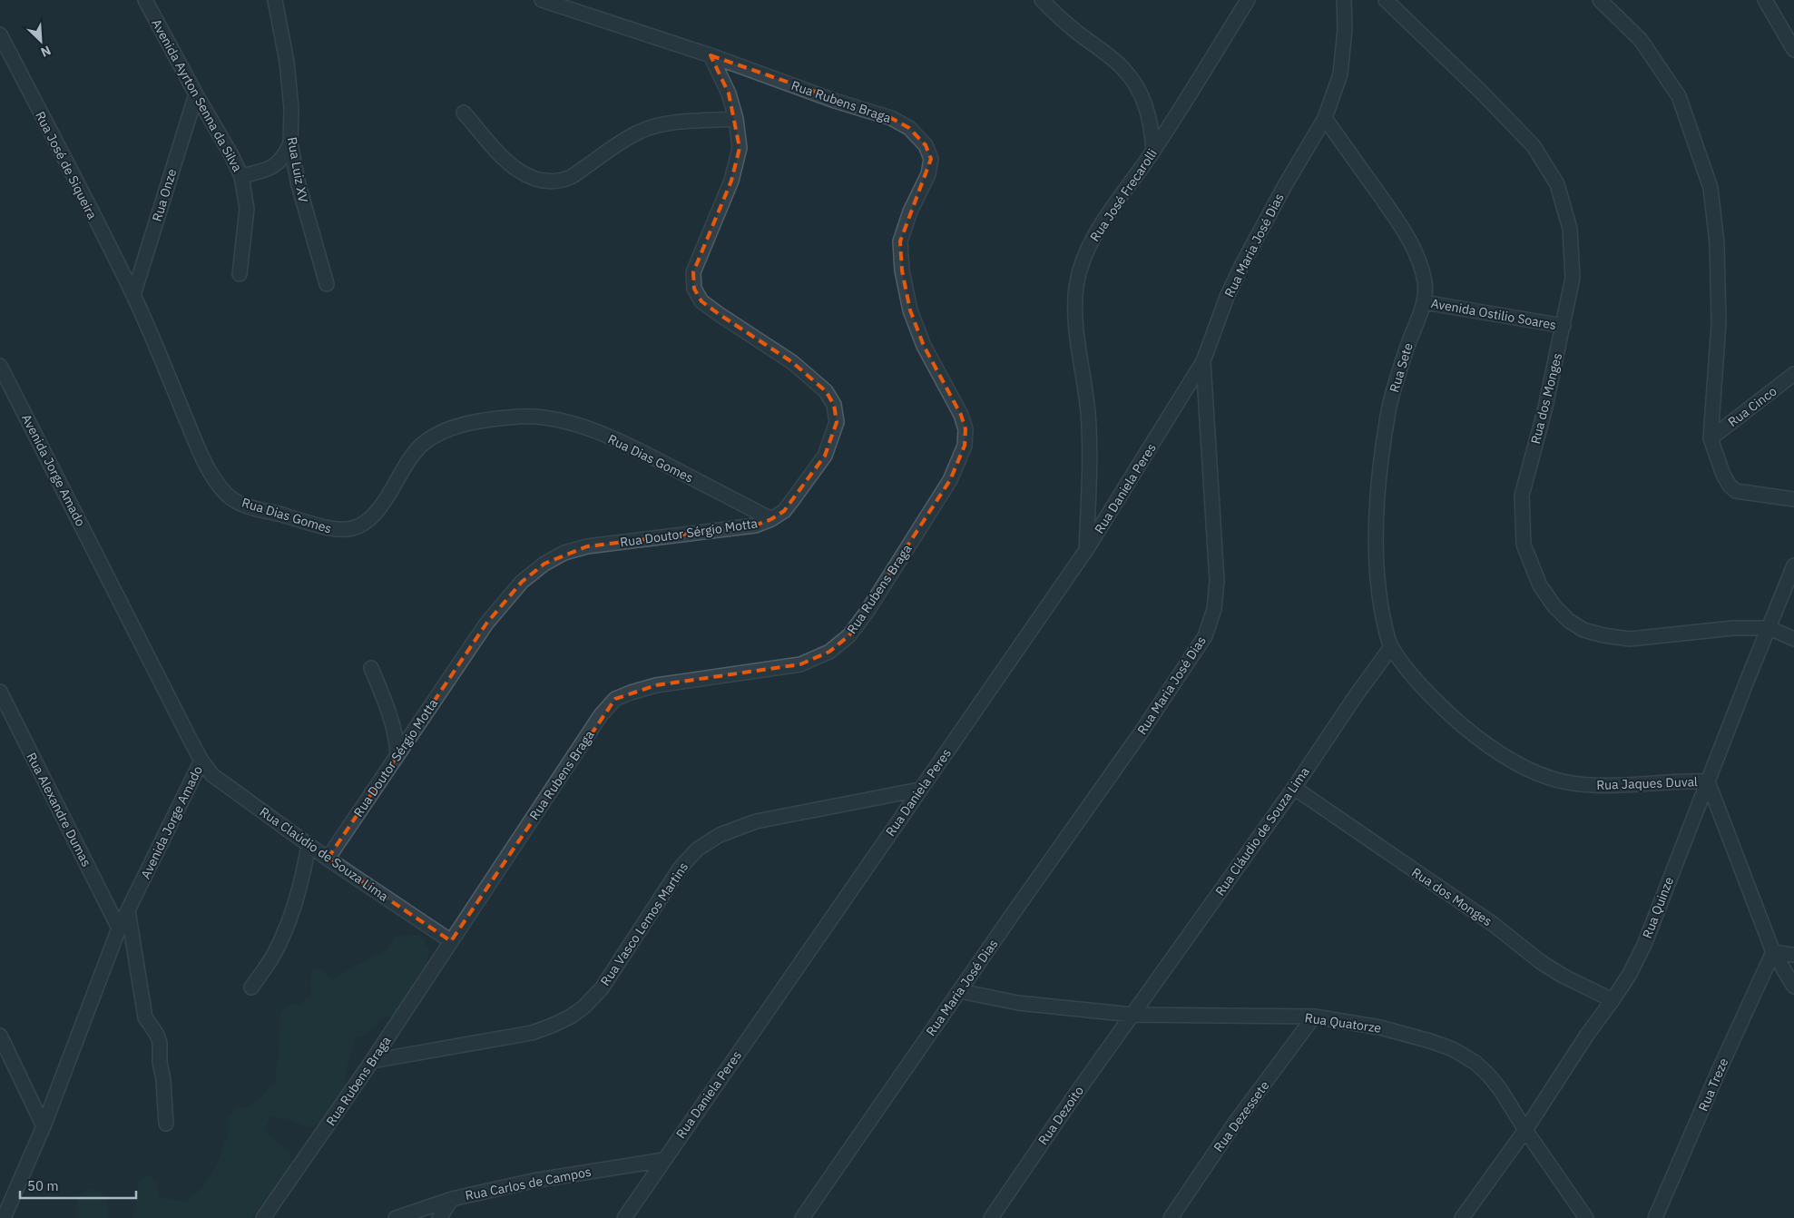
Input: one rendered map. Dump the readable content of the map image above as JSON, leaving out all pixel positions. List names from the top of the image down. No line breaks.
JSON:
{"streets":{"street":["Avenida Ayrton Senna da Silva","Rua Rubens Braga","Rua José de Siqueira","Rua Luiz XV","Rua Onze","Rua José Frecarolli","Rua Maria José Dias","Avenida Ostilio Soares","Rua Sete","Rua dos Monges","Rua Cinco","Rua Dias Gomes","Avenida Jorge Amado","Rua Daniela Peres","Rua Doutor Sérgio Motta","Rua Jaques Duval","Rua Alexandre Dumas","Rua Cláudio de Souza Lima","Rua Claúdio de Souza Lima","Rua Quinze","Rua Vasco Lemos Martins","Rua Quatorze","Rua Treze","Rua Dezoito","Rua Dezessete","Rua Carlos de Campos"]},"crossings":[["Avenida Ayrton Senna da Silva","Rua Onze"],["Rua Rubens Braga","Rua Doutor Sérgio Motta"],["Rua Rubens Braga","Rua Claúdio de Souza Lima"],["Rua Rubens Braga","Rua Vasco Lemos Martins"],["Rua José de Siqueira","Rua Onze"],["Rua José de Siqueira","Rua Dias Gomes"],["Rua Onze","Rua Dias Gomes"],["Rua José Frecarolli","Rua Daniela Peres"],["Rua Maria José Dias","Rua Sete"],["Rua Maria José Dias","Rua Daniela Peres"],["Rua Maria José Dias","Rua Quatorze"],["Avenida Ostilio Soares","Rua Sete"],["Avenida Ostilio Soares","Rua dos Monges"],["Rua Sete","Rua Jaques Duval"],["Rua Sete","Rua Cláudio de Souza Lima"],["Rua dos Monges","Rua Cláudio de Souza Lima"],["Rua dos Monges","Rua Quinze"],["Rua Dias Gomes","Rua Doutor Sérgio Motta"],["Avenida Jorge Amado","Rua Alexandre Dumas"],["Avenida Jorge Amado","Rua Claúdio de Souza Lima"],["Rua Daniela Peres","Rua Vasco Lemos Martins"],["Rua Daniela Peres","Rua Carlos de Campos"],["Rua Doutor Sérgio Motta","Rua Claúdio de Souza Lima"],["Rua Jaques Duval","Rua Cláudio de Souza Lima"],["Rua Jaques Duval","Rua Quinze"],["Rua Cláudio de Souza Lima","Rua Quatorze"],["Rua Cláudio de Souza Lima","Rua Dezoito"],["Rua Quinze","Rua Quatorze"],["Rua Quatorze","Rua Dezoito"],["Rua Quatorze","Rua Dezessete"]],"scale_bar":"50 m","north":"bottom right"}
